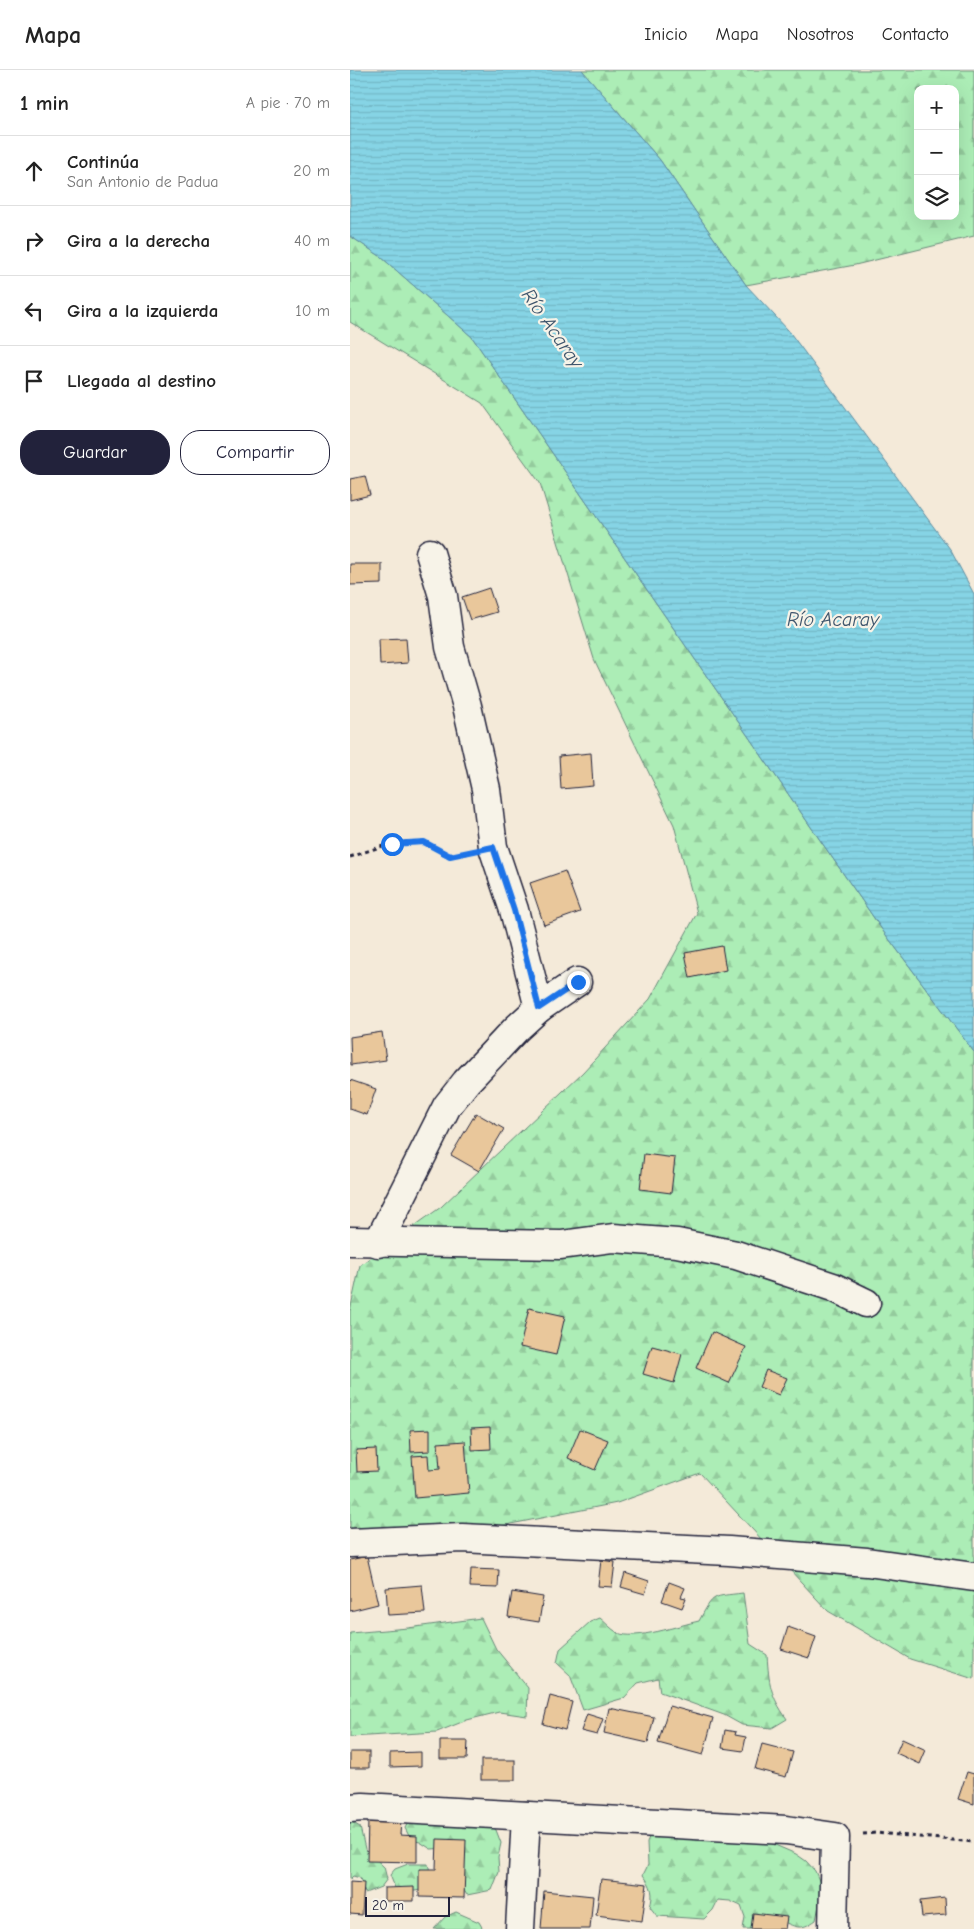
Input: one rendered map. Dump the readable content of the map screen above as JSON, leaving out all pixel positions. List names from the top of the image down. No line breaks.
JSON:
{"water":["Río Acaray"],"scale_bar":"20 m","page":{"header":"Mapa","nav":["Inicio","Mapa","Nosotros","Contacto"],"heading":["1 min","A pie · 70 m"],"map_buttons":["+","−"],"list":[["Continúa","San Antonio de Padua","20 m"],["Gira a la derecha","40 m"],["Gira a la izquierda","10 m"],"Llegada al destino"],"buttons":["Guardar","Compartir"],"scale":"20 m"}}
